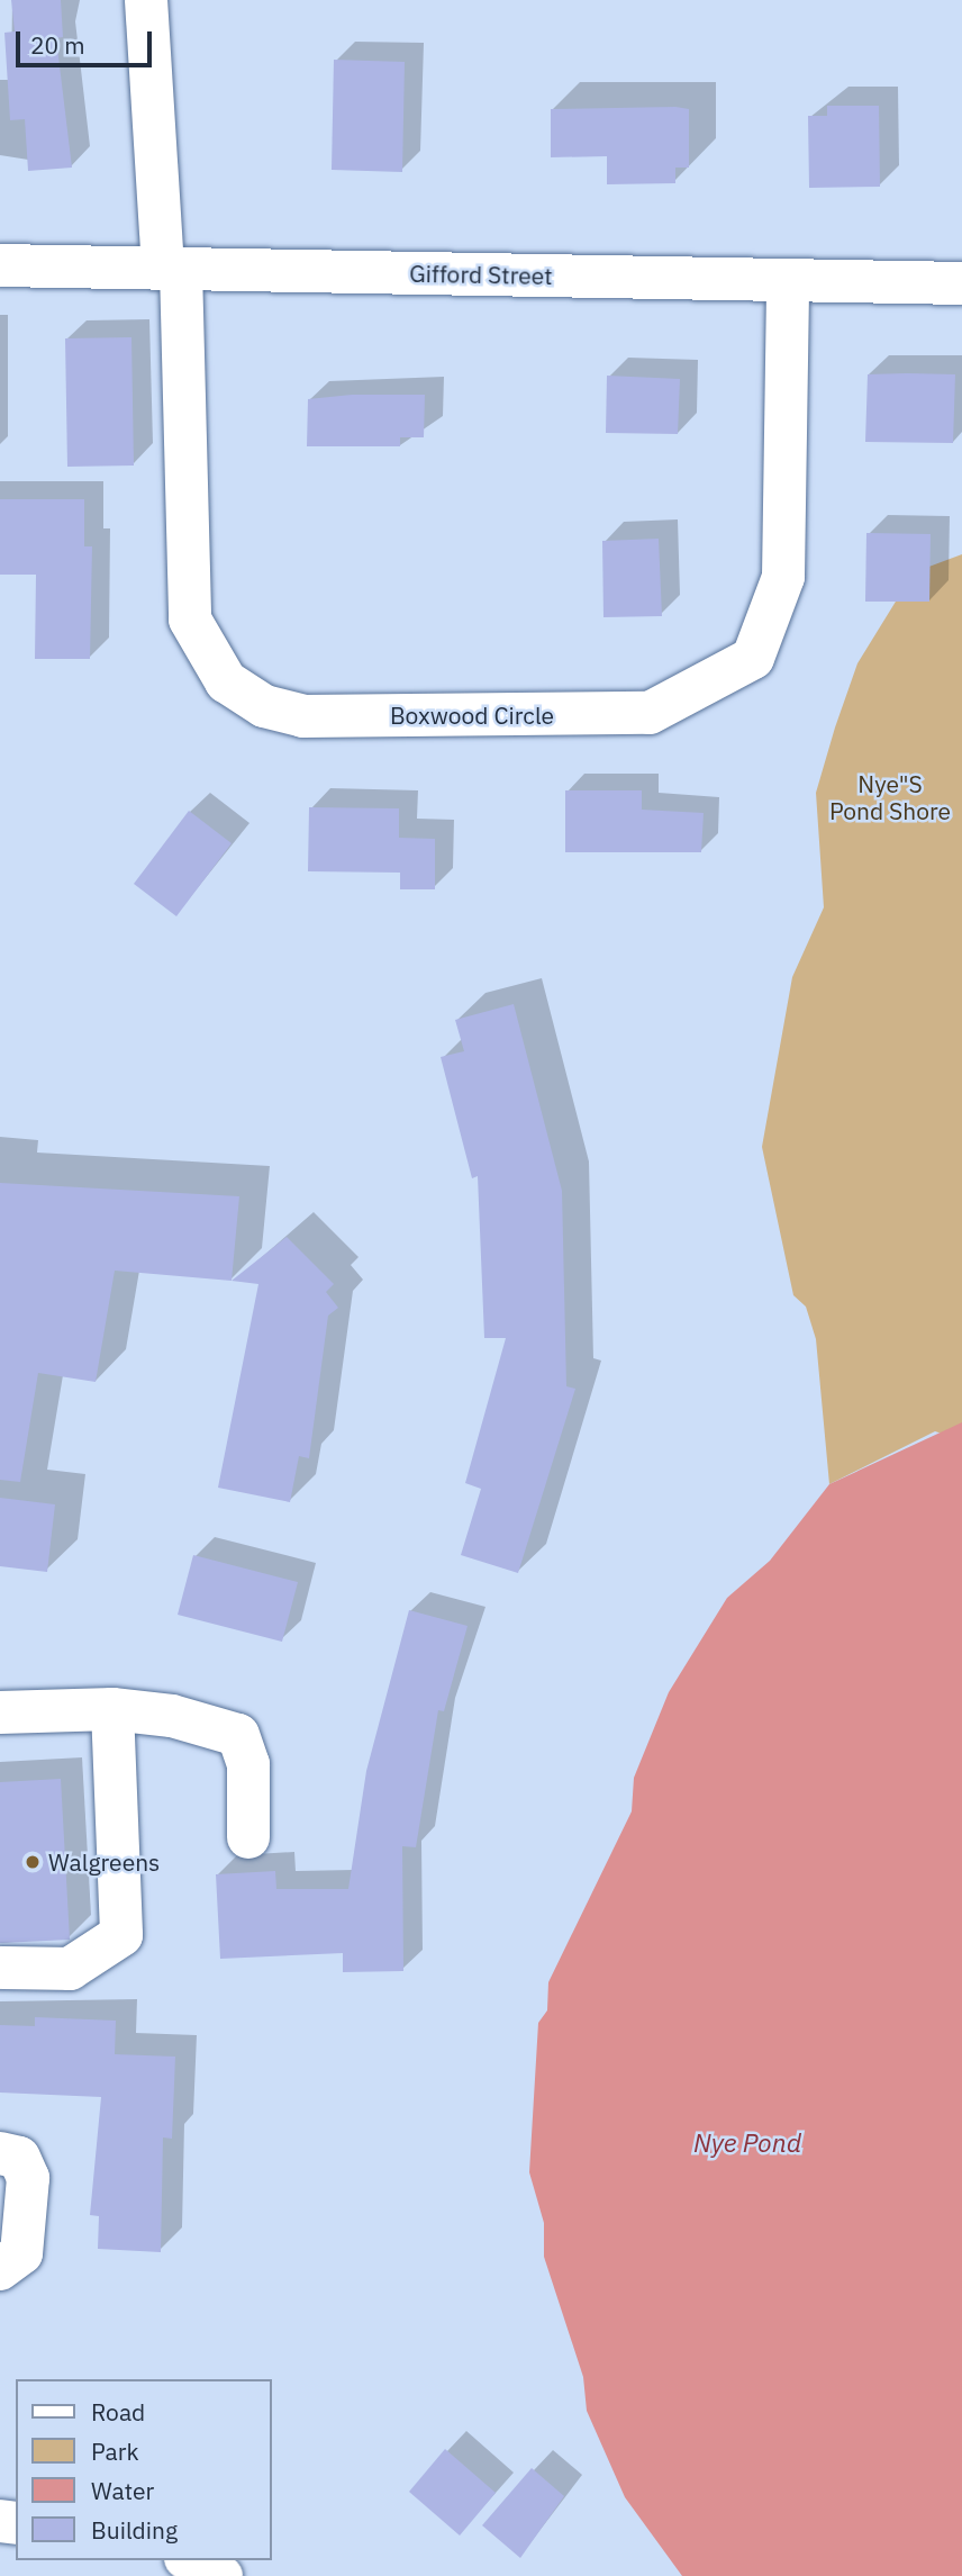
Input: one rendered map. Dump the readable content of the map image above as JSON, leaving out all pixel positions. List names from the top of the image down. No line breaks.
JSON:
{"streets":{"street":["Gifford Street","Boxwood Circle"]},"crossings":[["Gifford Street","Boxwood Circle"]],"water":["Nye Pond"],"parks":["Nye\"S Pond Shore"],"places":["Walgreens"],"legend":["Road","Park","Water","Building"],"scale_bar":"20 m"}
